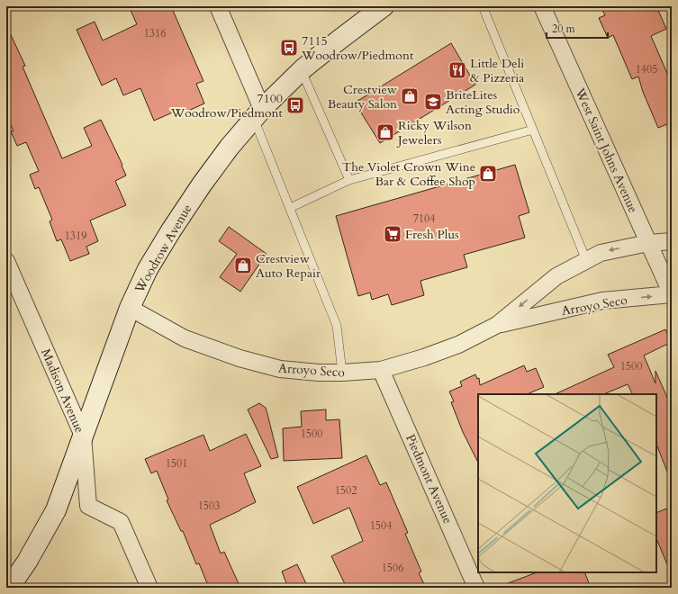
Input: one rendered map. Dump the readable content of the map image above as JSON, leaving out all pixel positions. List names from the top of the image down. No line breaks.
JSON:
{"streets":{"street":["West Saint Johns Avenue","Woodrow Avenue","Arroyo Seco","Madison Avenue","Piedmont Avenue"]},"crossings":[["West Saint Johns Avenue","Arroyo Seco"],["Woodrow Avenue","Arroyo Seco"],["Woodrow Avenue","Madison Avenue"],["Arroyo Seco","Piedmont Avenue"]],"places":{"bus stop":["7115 Woodrow/Piedmont","7100 Woodrow/Piedmont"],"restaurant":["Little Deli & Pizzeria"],"shop":["Crestview Beauty Salon","Ricky Wilson Jewelers","The Violet Crown Wine Bar & Coffee Shop","Crestview Auto Repair"],"school or university":["BriteLites Acting Studio"],"supermarket":["Fresh Plus"]},"house_numbers":["1316","1405","7104","1319","1500","1500","1501","1502","1503","1504","1506"],"scale_bar":"20 m"}
